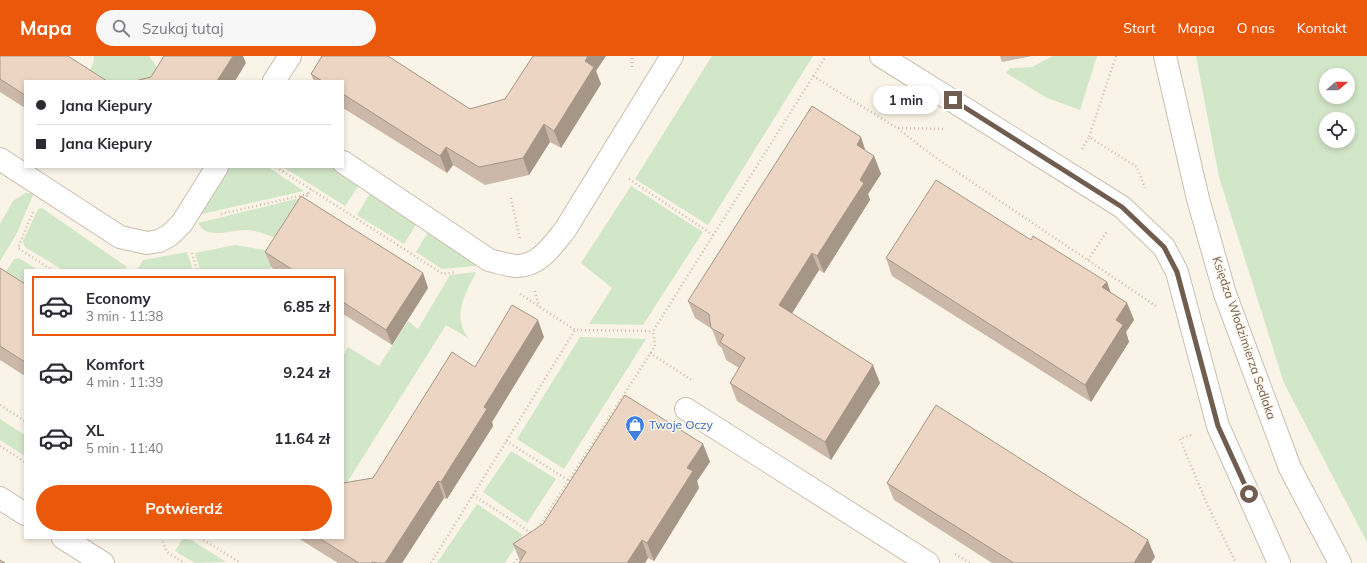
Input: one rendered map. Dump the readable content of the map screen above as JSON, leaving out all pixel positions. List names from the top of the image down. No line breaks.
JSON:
{"streets":{"street":["Księdza Włodzimierza Sedlaka"]},"places":{"shop":["Twoje Oczy"]},"north":"right","page":{"header":"Mapa","search":"Szukaj tutaj","nav":["Start","Mapa","O nas","Kontakt"],"banner":["Jana Kiepury","Jana Kiepury"],"bubble":"1 min","list":[{"name":"Economy","note":"3 min · 11:38","value":"6.85 zł"},{"name":"Komfort","note":"4 min · 11:39","value":"9.24 zł"},{"name":"XL","note":"5 min · 11:40","value":"11.64 zł"}],"buttons":"Potwierdź"}}
